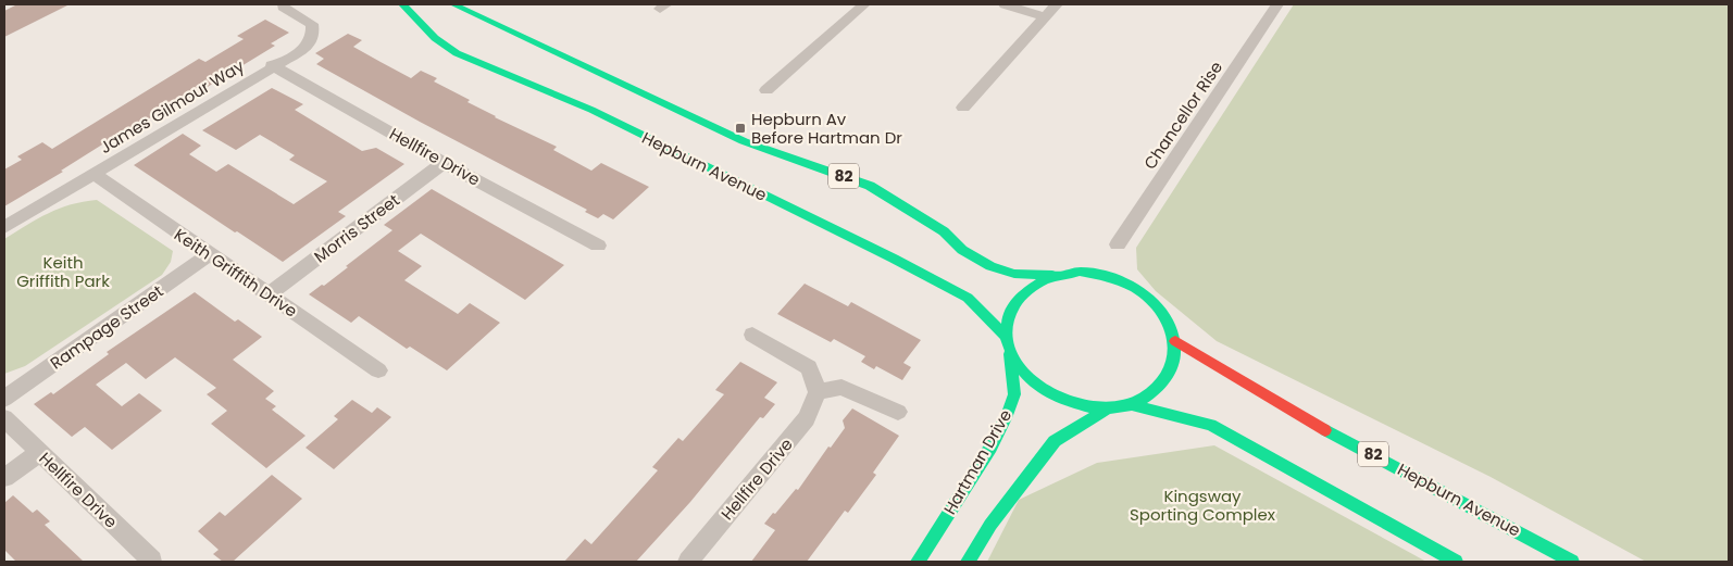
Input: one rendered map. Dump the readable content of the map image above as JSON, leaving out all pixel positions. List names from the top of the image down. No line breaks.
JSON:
{"streets":{"main road":["Hepburn Avenue","82","Hartman Drive"],"street":["James Gilmour Way","Chancellor Rise","Hellfire Drive","Morris Street","Keith Griffith Drive","Rampage Street"]},"crossings":[["James Gilmour Way","Hellfire Drive"],["James Gilmour Way","Keith Griffith Drive"],["Hellfire Drive","Morris Street"],["Hepburn Avenue","82"],["Hepburn Avenue","Hartman Drive"],["82","Hartman Drive"],["Morris Street","Keith Griffith Drive"],["Keith Griffith Drive","Rampage Street"]],"parks":["Keith Griffith Park","Kingsway Sporting Complex"],"places":{"transit":["Hepburn Av Before Hartman Dr"]}}
